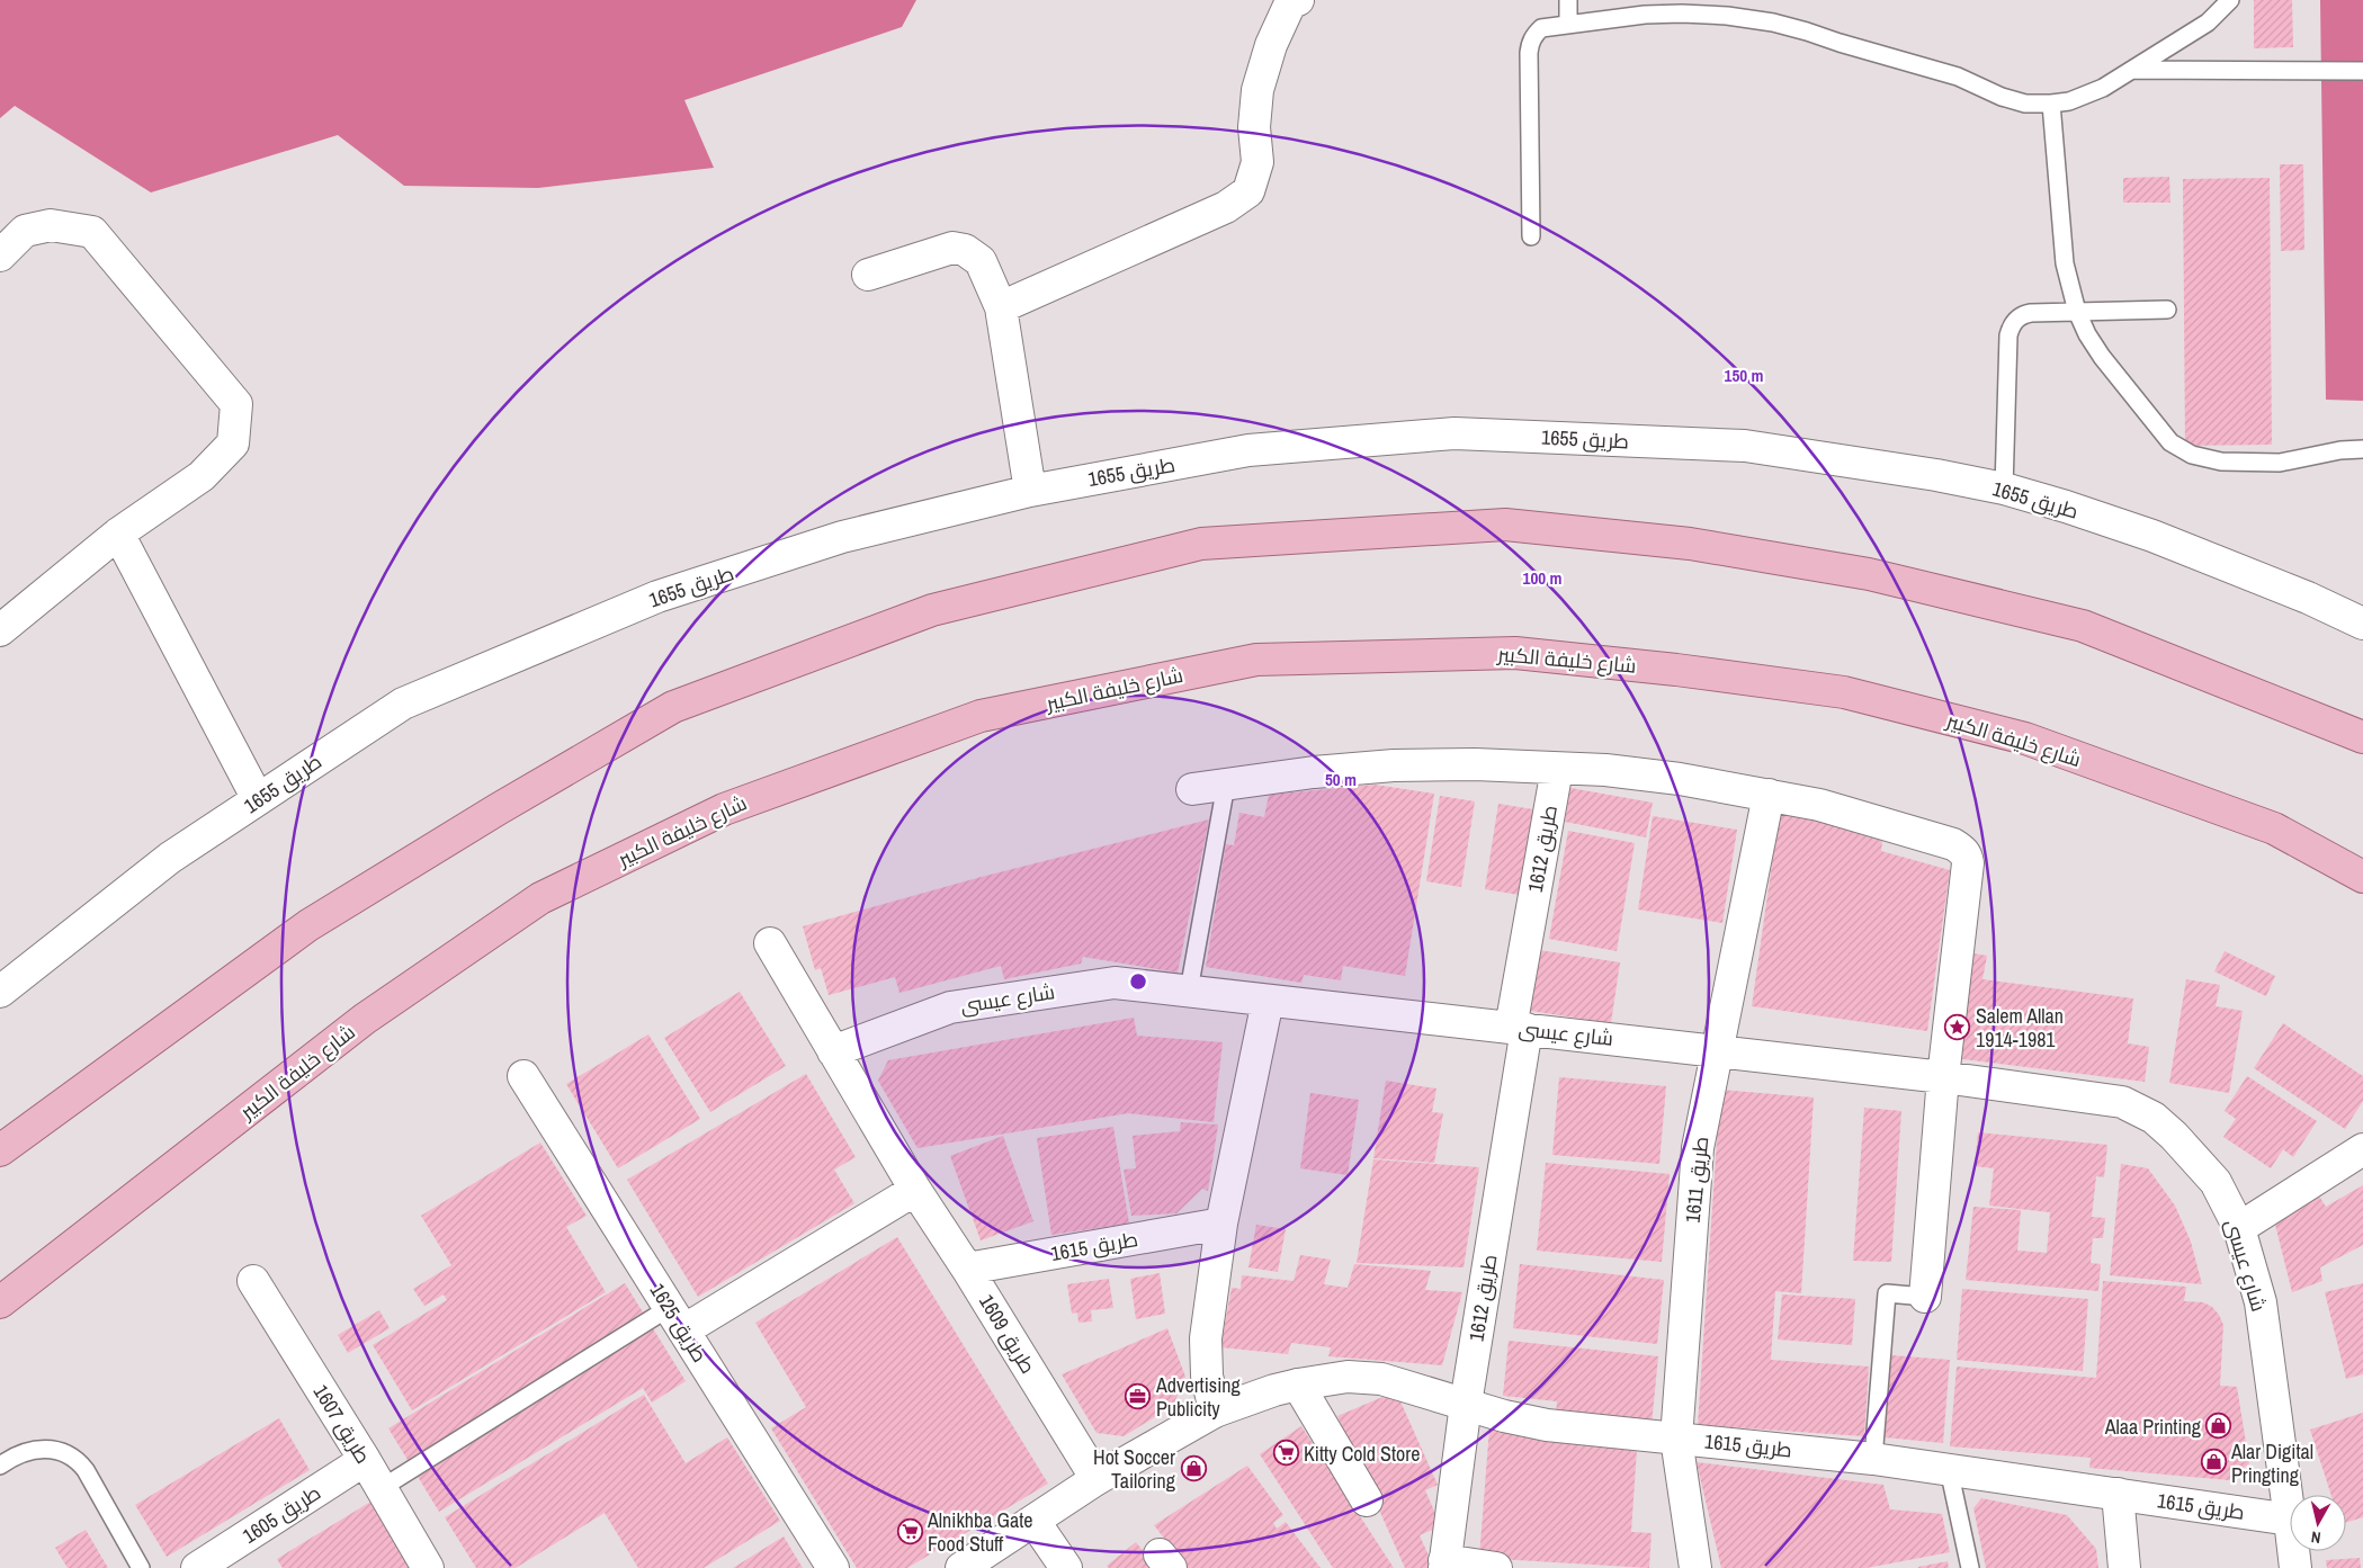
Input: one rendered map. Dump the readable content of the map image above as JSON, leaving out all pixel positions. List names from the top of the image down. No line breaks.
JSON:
{"streets":{"main road":["شارع خليفة الكبير"],"street":["طريق 1655","طريق 1612","شارع عيسى","طريق 1611","طريق 1615","طريق 1625","طريق 1609","طريق 1607","طريق 1605"]},"crossings":[["طريق 1612","شارع عيسى"],["طريق 1612","طريق 1615"],["شارع عيسى","طريق 1611"],["شارع عيسى","طريق 1615"],["شارع عيسى","طريق 1609"],["طريق 1611","طريق 1615"],["طريق 1615","طريق 1609"],["طريق 1607","طريق 1605"]],"places":{"place":["Salem Allan 1914-1981"],"office":["Advertising Publicity"],"shop":["Alaa Printing","Alar Digital Pringting","Hot Soccer Tailoring"],"supermarket":["Kitty Cold Store","Alnikhba Gate Food Stuff"]},"north":"bottom","rings":["150 m","100 m","50 m"]}
